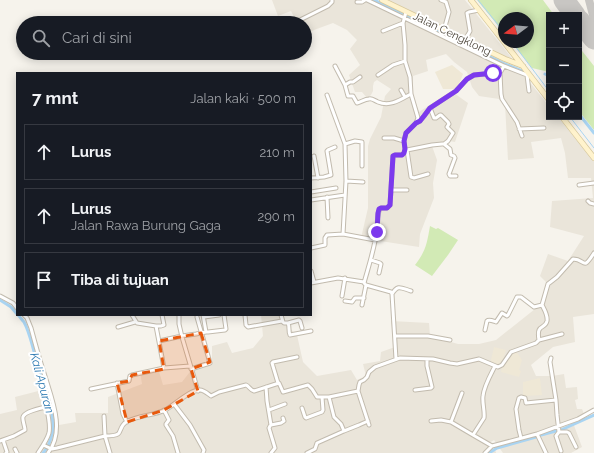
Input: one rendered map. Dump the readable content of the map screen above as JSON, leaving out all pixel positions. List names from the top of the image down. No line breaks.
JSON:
{"streets":{"main road":["Jalan Cengklong"]},"water":["Kali Apuran"],"north":"left","page":{"map_buttons":["+","−"],"search":"Cari di sini","heading":["7 mnt","Jalan kaki · 500 m"],"list":[["Lurus","210 m"],["Lurus","Jalan Rawa Burung Gaga","290 m"],"Tiba di tujuan"]}}
